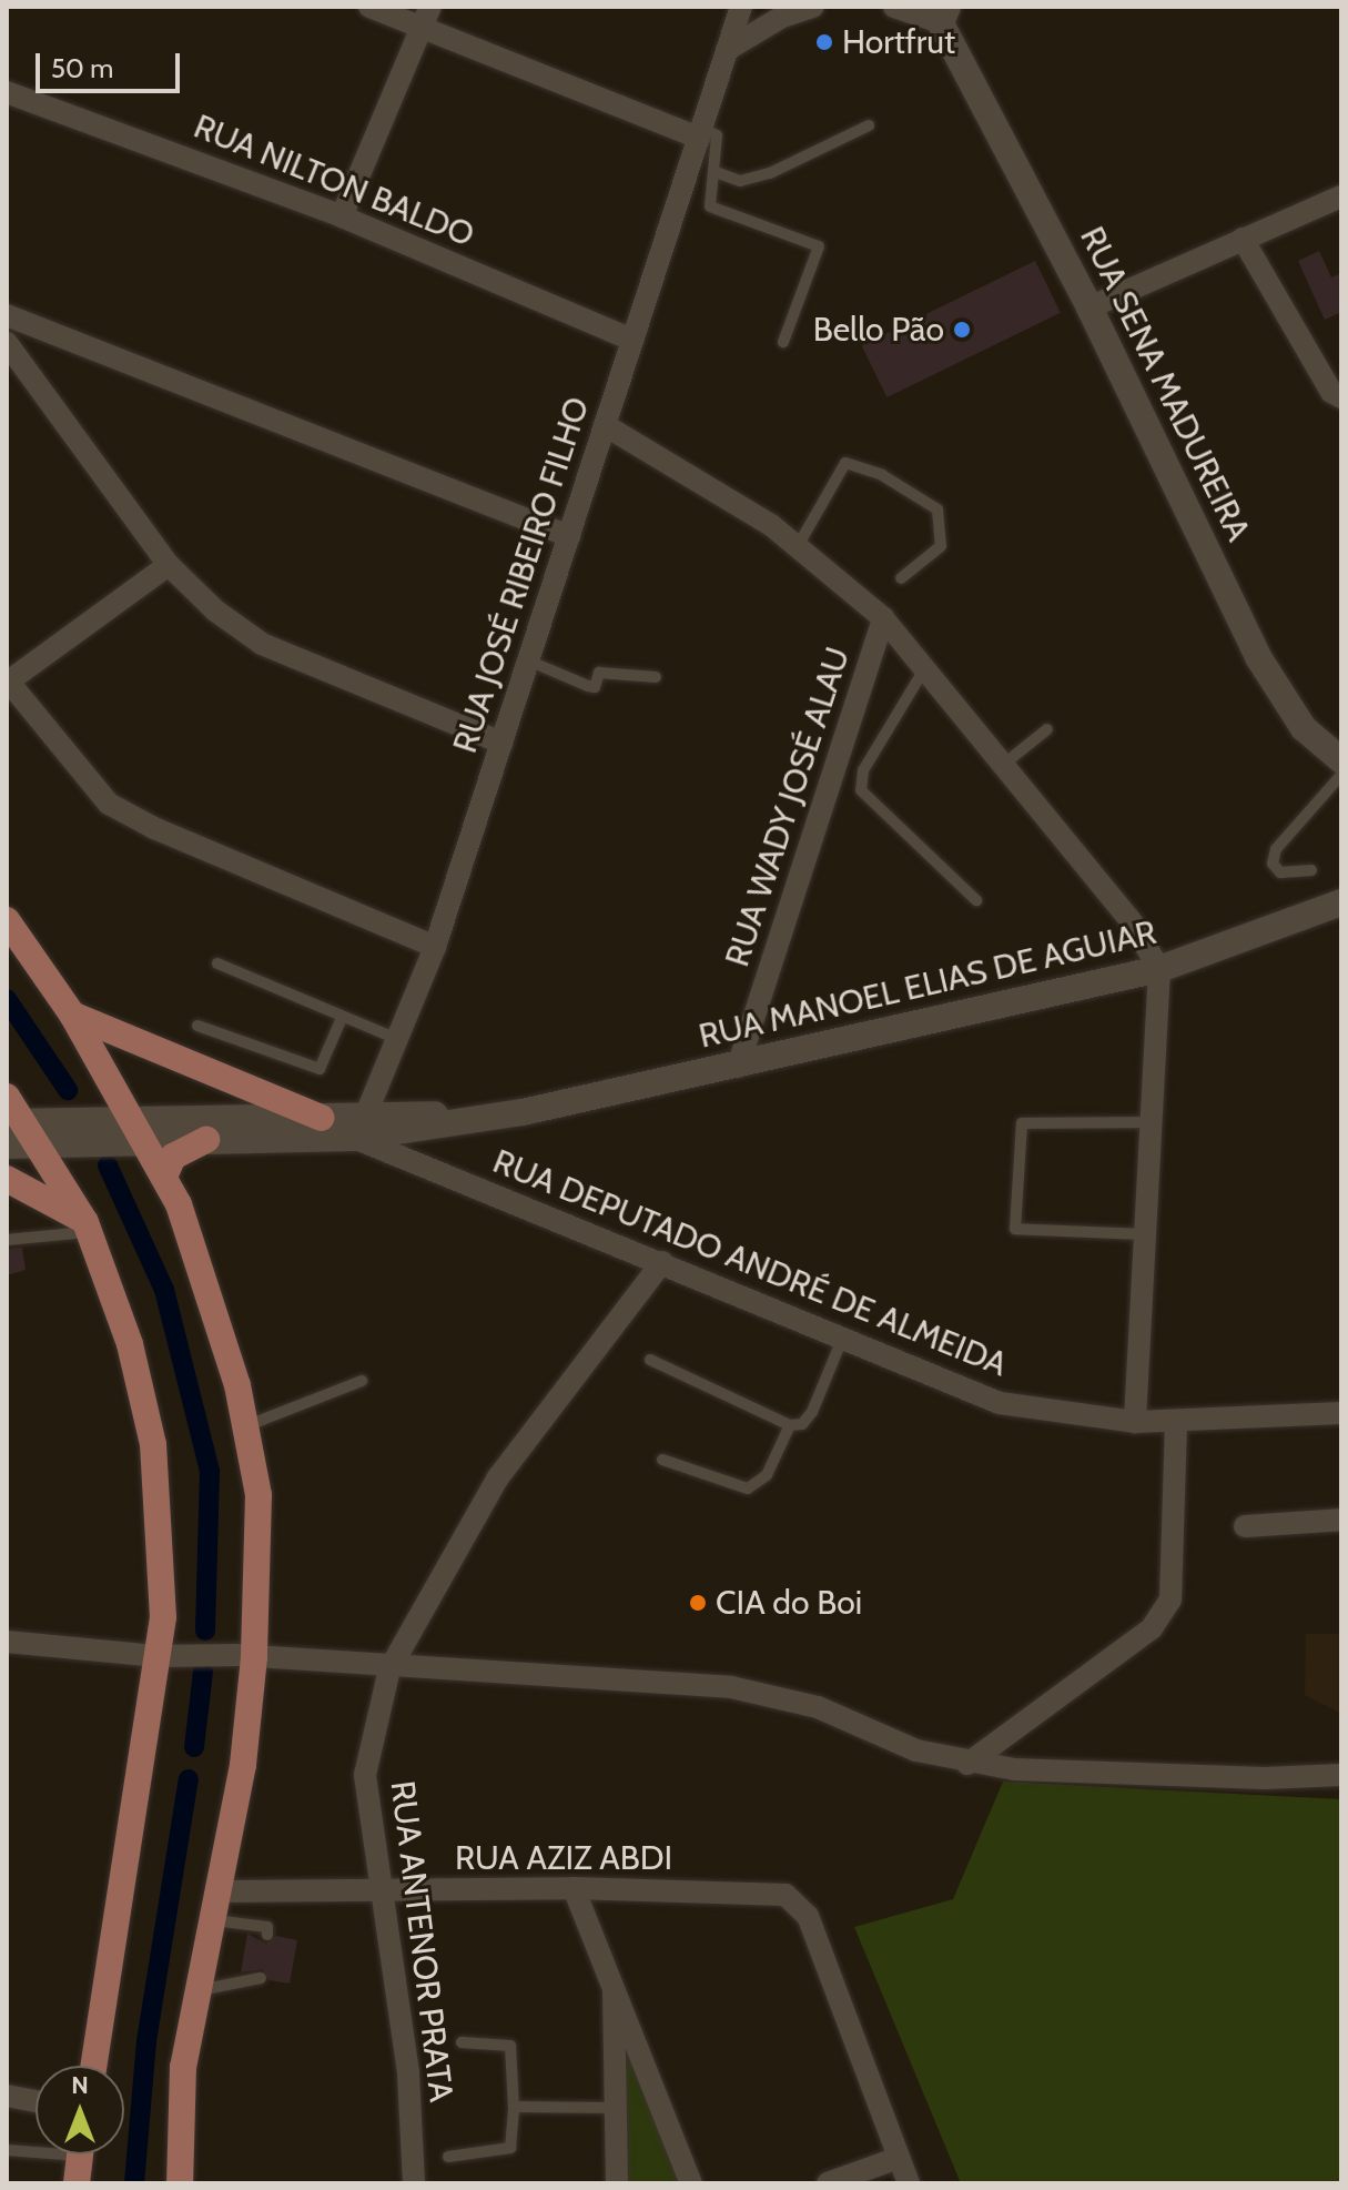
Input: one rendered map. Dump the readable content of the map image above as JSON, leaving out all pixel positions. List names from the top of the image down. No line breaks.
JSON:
{"streets":{"main road":["RUA SENA MADUREIRA","RUA MANOEL ELIAS DE AGUIAR"],"street":["RUA NILTON BALDO","RUA JOSÉ RIBEIRO FILHO","RUA WADY JOSÉ ALAU","RUA DEPUTADO ANDRÉ DE ALMEIDA","RUA AZIZ ABDI","RUA ANTENOR PRATA"]},"crossings":[["RUA NILTON BALDO","RUA JOSÉ RIBEIRO FILHO"],["RUA JOSÉ RIBEIRO FILHO","RUA MANOEL ELIAS DE AGUIAR"],["RUA JOSÉ RIBEIRO FILHO","RUA DEPUTADO ANDRÉ DE ALMEIDA"],["RUA WADY JOSÉ ALAU","RUA MANOEL ELIAS DE AGUIAR"],["RUA MANOEL ELIAS DE AGUIAR","RUA DEPUTADO ANDRÉ DE ALMEIDA"],["RUA DEPUTADO ANDRÉ DE ALMEIDA","RUA ANTENOR PRATA"],["RUA AZIZ ABDI","RUA ANTENOR PRATA"]],"places":["Hortfrut","Bello Pão","CIA do Boi"],"scale_bar":"50 m","north":"top"}
